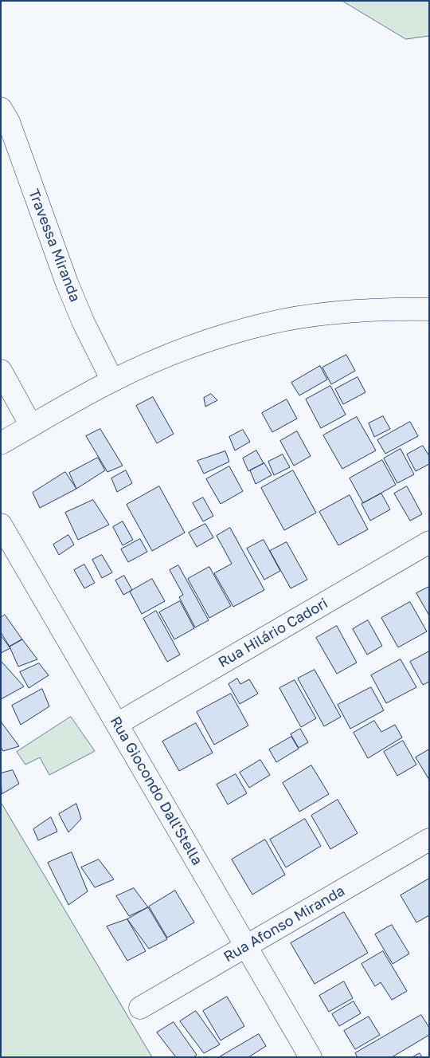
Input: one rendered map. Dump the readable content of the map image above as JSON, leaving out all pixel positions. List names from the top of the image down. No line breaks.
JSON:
{"streets":{"street":["Travessa Miranda","Rua Hilário Cadori","Rua Giocondo Dall'Stella","Rua Afonso Miranda"]},"crossings":[["Rua Hilário Cadori","Rua Giocondo Dall'Stella"],["Rua Giocondo Dall'Stella","Rua Afonso Miranda"]]}
